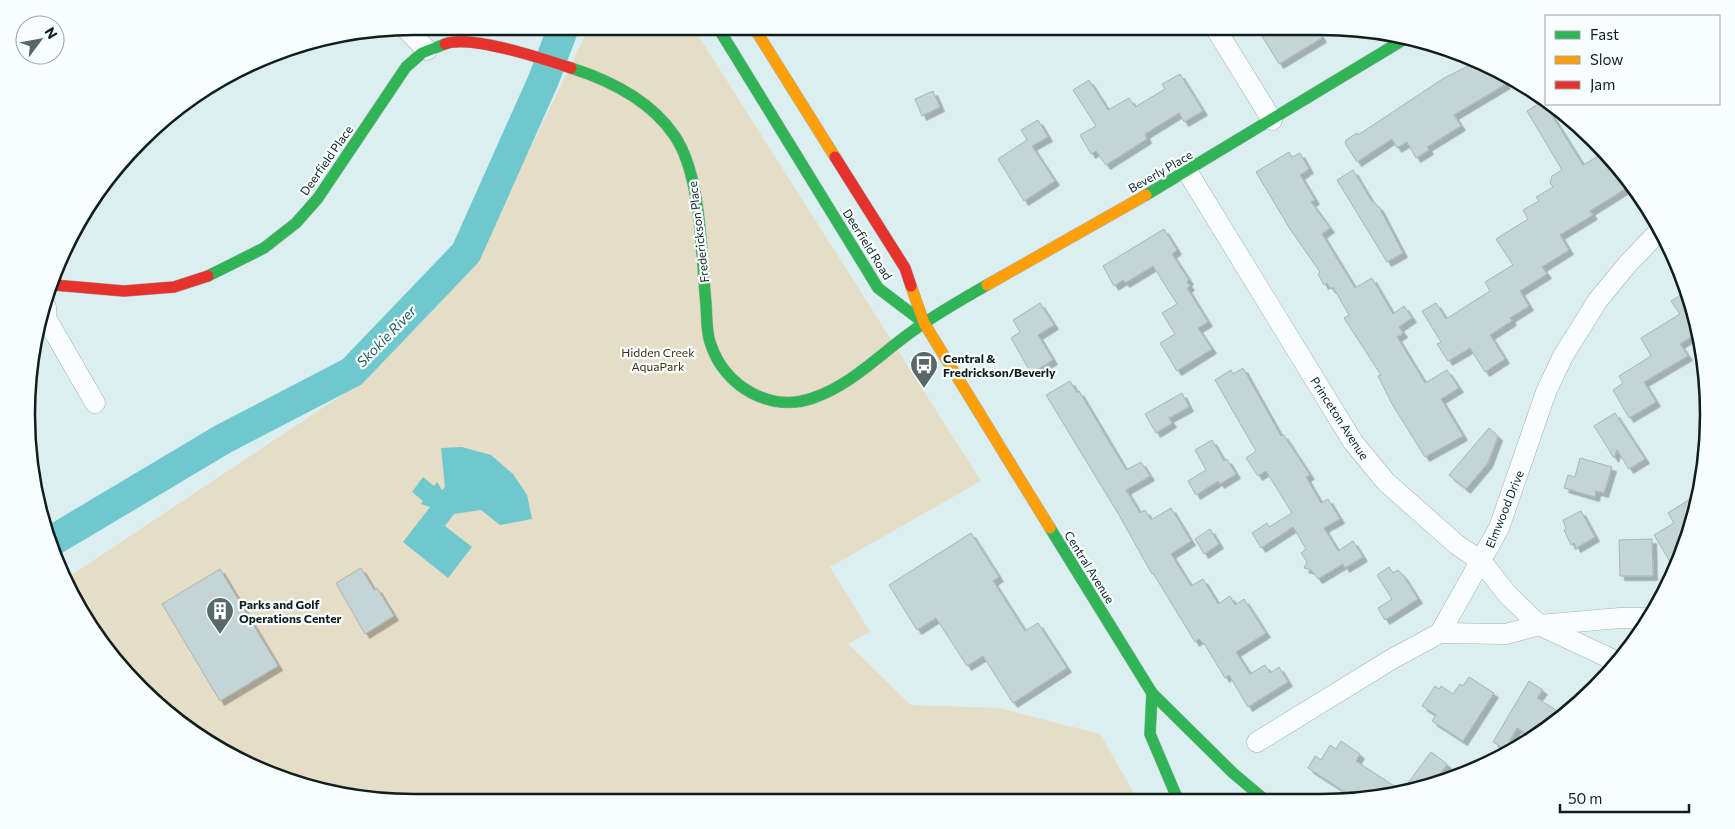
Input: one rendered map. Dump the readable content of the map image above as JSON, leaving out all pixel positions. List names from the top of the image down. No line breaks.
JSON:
{"streets":{"street":["Deerfield Place","Beverly Place","Frederickson Place","Deerfield Road","Princeton Avenue","Elmwood Drive","Central Avenue"]},"crossings":[["Deerfield Place","Frederickson Place"],["Beverly Place","Frederickson Place"],["Beverly Place","Deerfield Road"],["Beverly Place","Princeton Avenue"],["Beverly Place","Central Avenue"],["Frederickson Place","Deerfield Road"],["Frederickson Place","Central Avenue"],["Deerfield Road","Central Avenue"],["Princeton Avenue","Elmwood Drive"]],"water":["Skokie River"],"parks":["Hidden Creek AquaPark"],"places":{"bus stop":["Central & Fredrickson/Beverly"],"building":["Parks and Golf Operations Center"]},"legend":["Fast","Slow","Jam"],"scale_bar":"50 m","north":"top right"}
